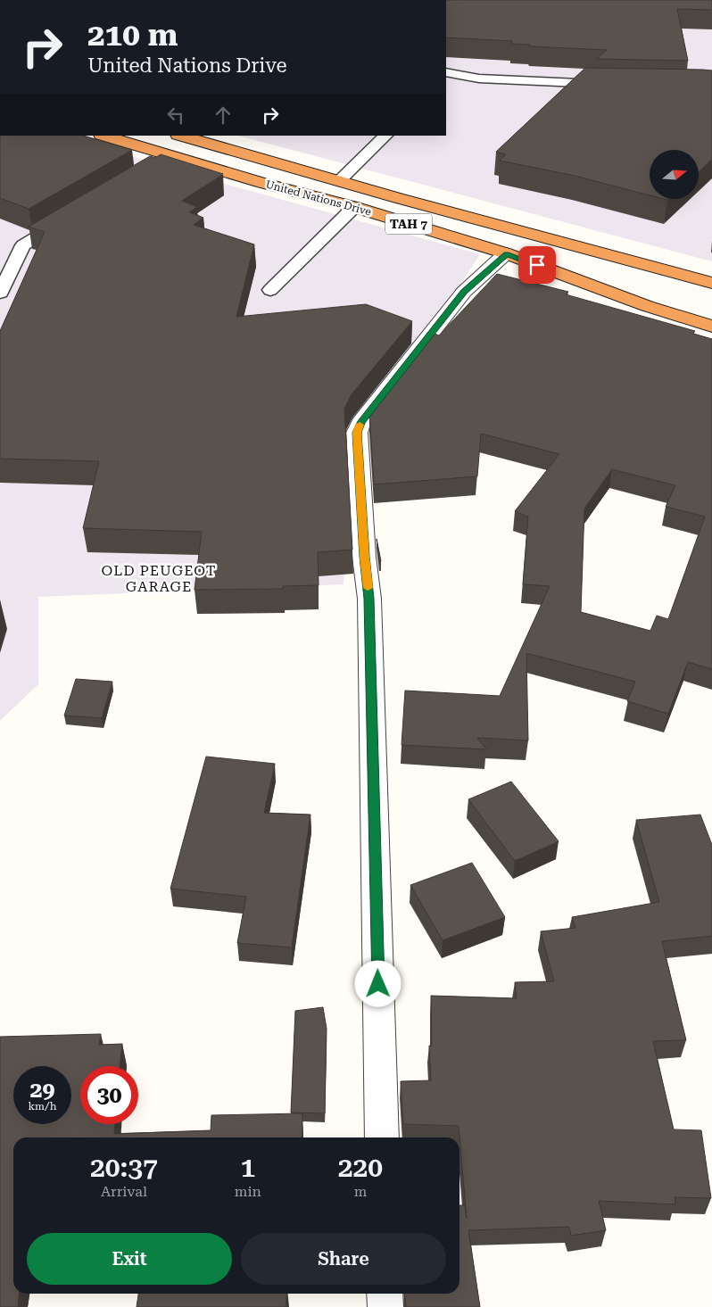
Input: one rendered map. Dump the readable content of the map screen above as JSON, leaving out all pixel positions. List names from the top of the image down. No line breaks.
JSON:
{"streets":{"highway":["United Nations Drive","TAH 7"]},"districts":["OLD PEUGEOT GARAGE"],"north":"right","page":{"turn":["210 m","United Nations Drive"],"speed":"29 km/h","limit":"30","eta":["20:37","Arrival","1","min","220","m"],"buttons":["Exit","Share"]}}
